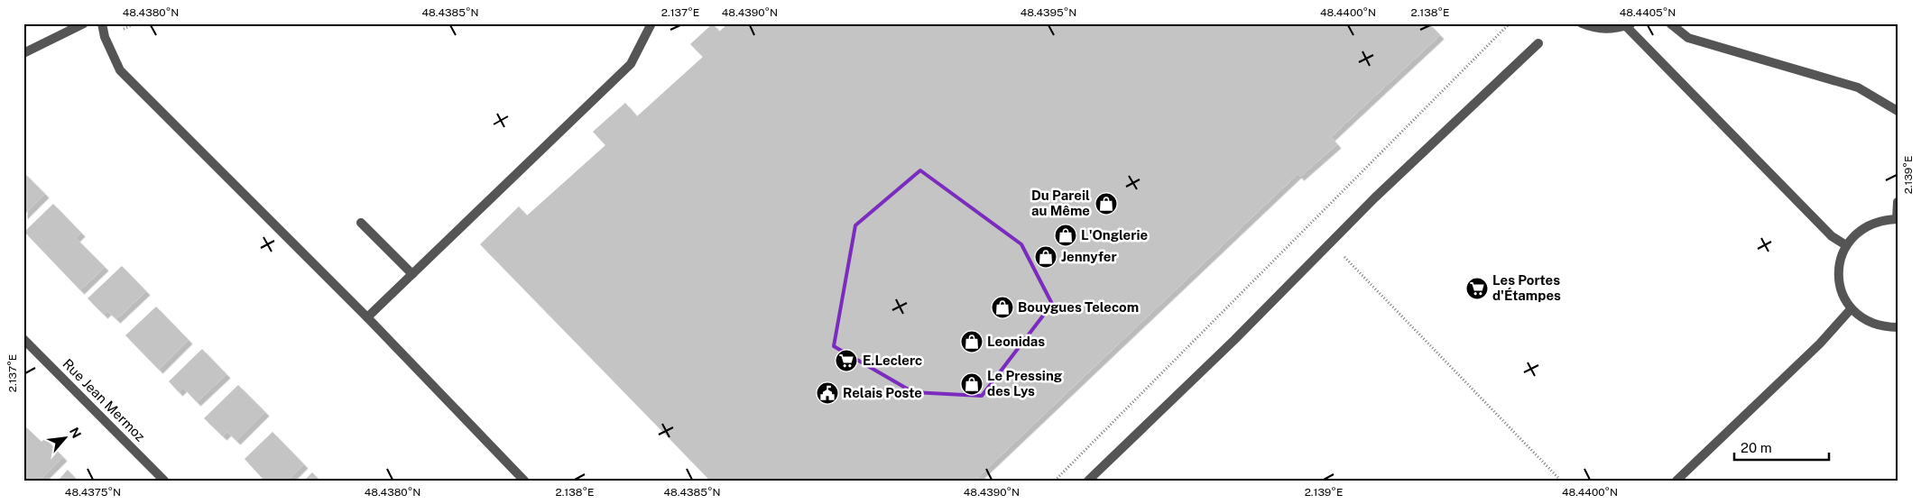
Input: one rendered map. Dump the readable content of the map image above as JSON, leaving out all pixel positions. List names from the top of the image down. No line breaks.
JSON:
{"streets":{"street":["Rue Jean Mermoz"]},"places":{"shop":["Du Pareil au Même","L'Onglerie","Jennyfer","Bouygues Telecom","Leonidas","Le Pressing des Lys"],"supermarket":["Les Portes d'Étampes","E.Leclerc"],"public building":["Relais Poste"]},"scale_bar":"20 m","north":"top right","coordinates":["48.4380°N","48.4385°N","2.137°E","48.4390°N","48.4395°N","48.4400°N","2.138°E","48.4405°N","2.139°E","48.4375°N"]}
